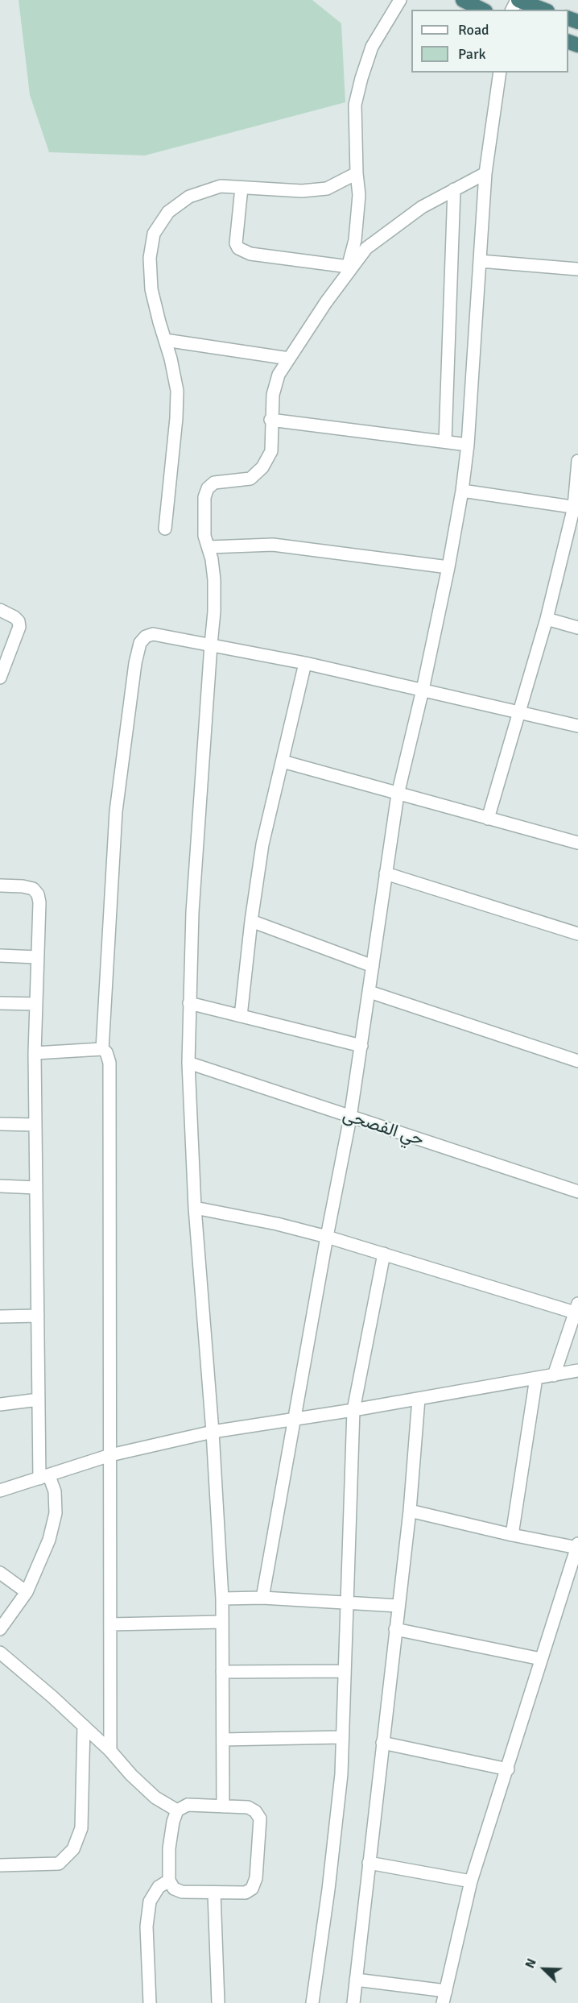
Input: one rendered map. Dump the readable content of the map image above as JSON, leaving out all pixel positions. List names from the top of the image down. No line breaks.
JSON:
{"streets":{"street":["حي الفصحى"]},"legend":["Road","Park"],"north":"top left"}
